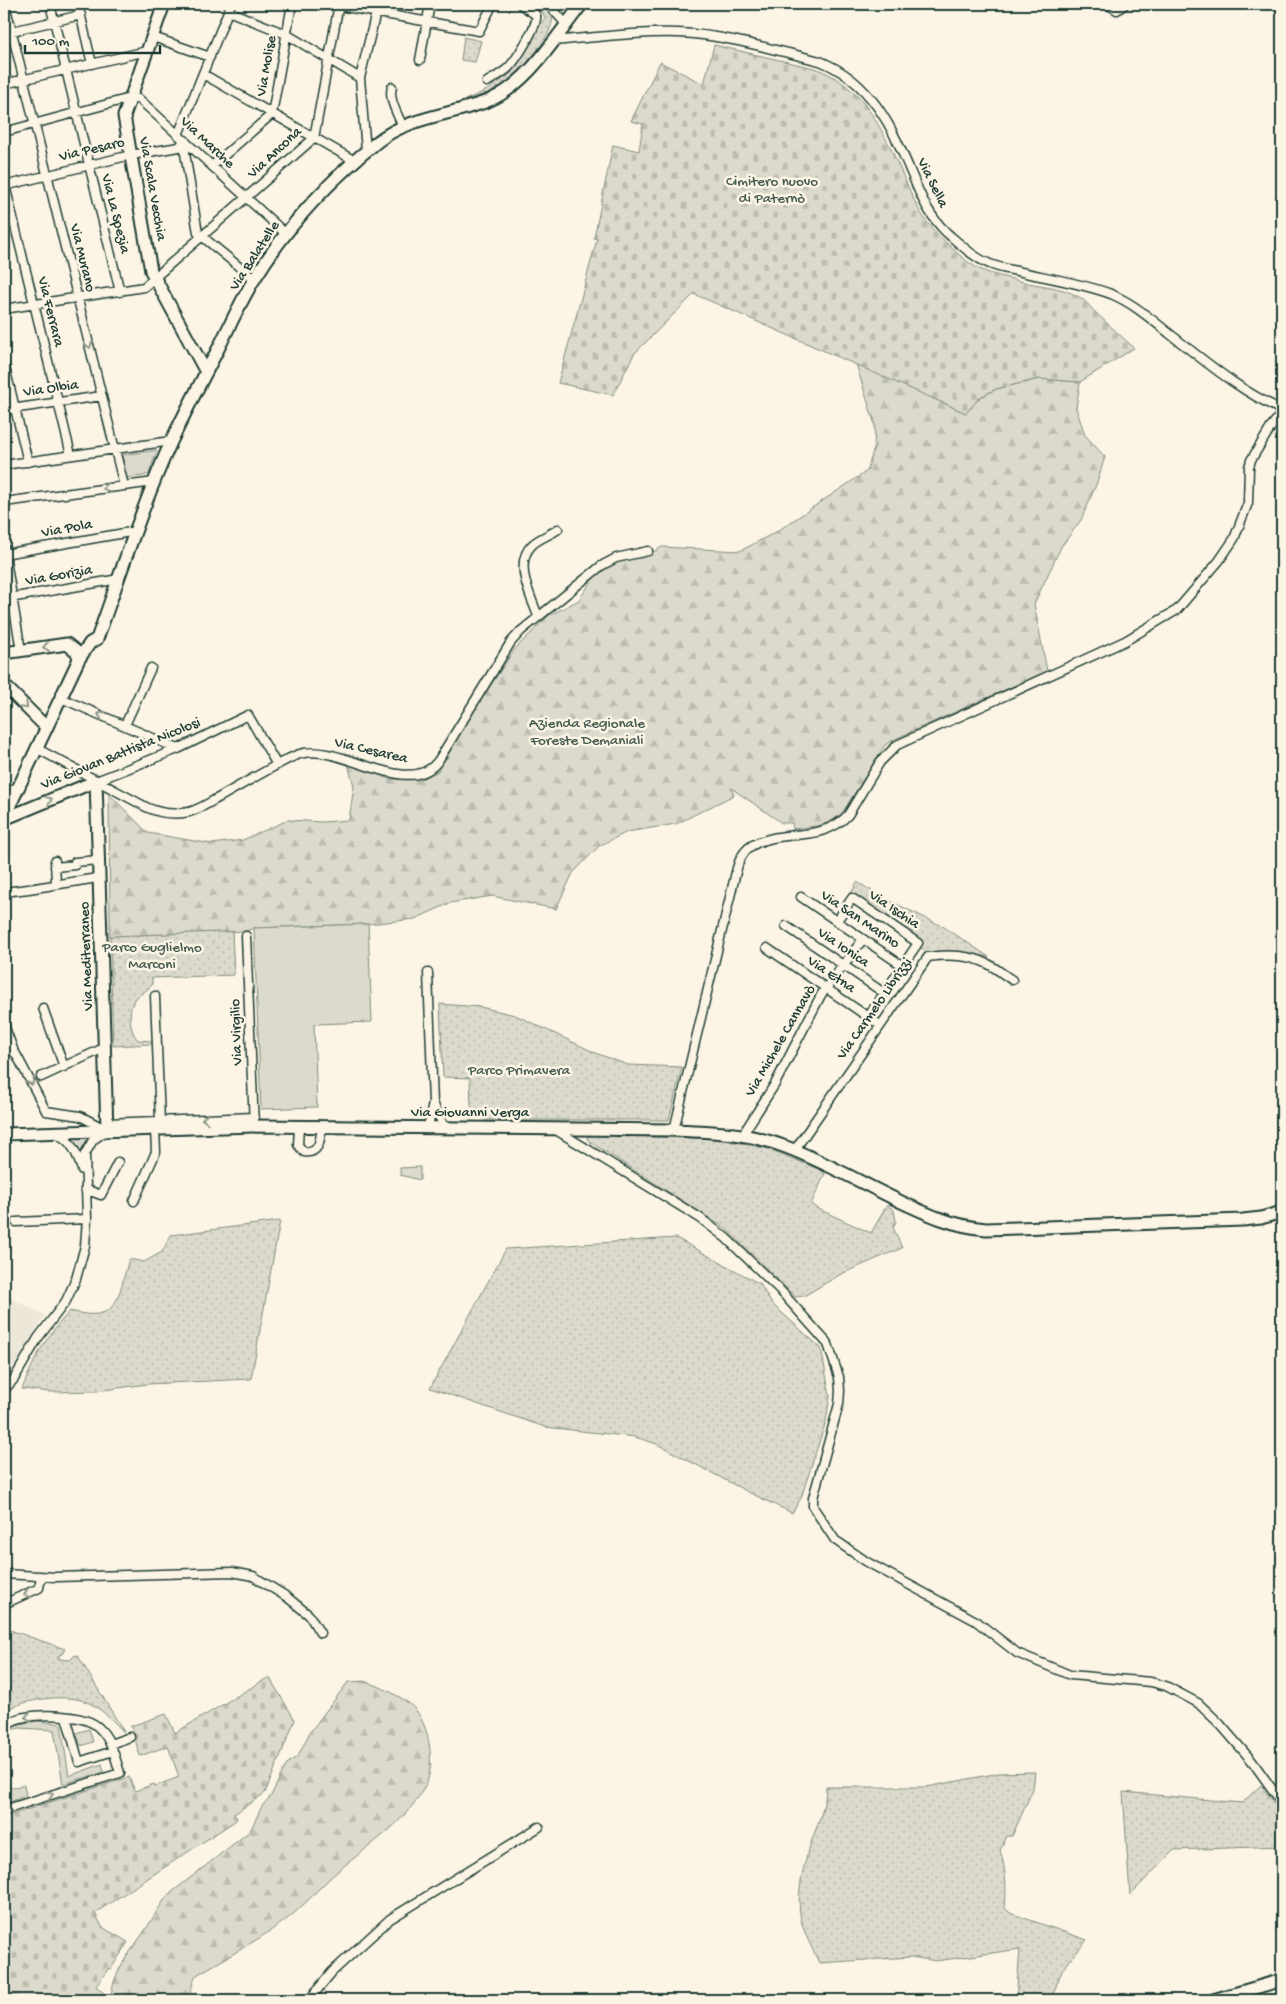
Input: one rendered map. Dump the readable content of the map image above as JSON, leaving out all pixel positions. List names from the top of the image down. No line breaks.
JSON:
{"streets":{"street":["Via Molise","Via Marche","Via Pesaro","Via Ancona","Via Sella","Via Scala Vecchia","Via La Spezia","Via Balatelle","Via Murano","Via Ferrara","Via Olbia","Via Pola","Via Gorizia","Via Cesarea","Via Giovan Battista Nicolosi","Via Ischia","Via San Marino","Via Ionica","Via Mediterraneo","Via Etna","Via Carmelo Librizzi","Via Virgilio","Via Michele Cannavò","Via Giovanni Verga"]},"crossings":[["Via Molise","Via Marche"],["Via Marche","Via Pesaro"],["Via Marche","Via Ancona"],["Via Marche","Via Scala Vecchia"],["Via Marche","Via Balatelle"],["Via Pesaro","Via Scala Vecchia"],["Via Pesaro","Via La Spezia"],["Via Pesaro","Via Murano"],["Via Pesaro","Via Ferrara"],["Via Ancona","Via Scala Vecchia"],["Via Ancona","Via La Spezia"],["Via Ancona","Via Murano"],["Via Ancona","Via Ferrara"],["Via Sella","Via Balatelle"],["Via Scala Vecchia","Via Balatelle"],["Via Balatelle","Via Pola"],["Via Balatelle","Via Gorizia"],["Via Balatelle","Via Cesarea"],["Via Balatelle","Via Giovan Battista Nicolosi"],["Via Murano","Via Olbia"],["Via Ferrara","Via Olbia"],["Via Cesarea","Via Giovan Battista Nicolosi"],["Via Cesarea","Via Mediterraneo"],["Via Giovan Battista Nicolosi","Via Mediterraneo"],["Via Ischia","Via San Marino"],["Via San Marino","Via Michele Cannavò"],["Via Ionica","Via Michele Cannavò"],["Via Mediterraneo","Via Giovanni Verga"],["Via Etna","Via Carmelo Librizzi"],["Via Etna","Via Michele Cannavò"],["Via Carmelo Librizzi","Via Giovanni Verga"],["Via Virgilio","Via Giovanni Verga"],["Via Michele Cannavò","Via Giovanni Verga"]],"parks":["Cimitero nuovo di Paternò","Azienda Regionale Foreste Demaniali","Parco Guglielmo Marconi","Parco Primavera"],"scale_bar":"100 m"}
